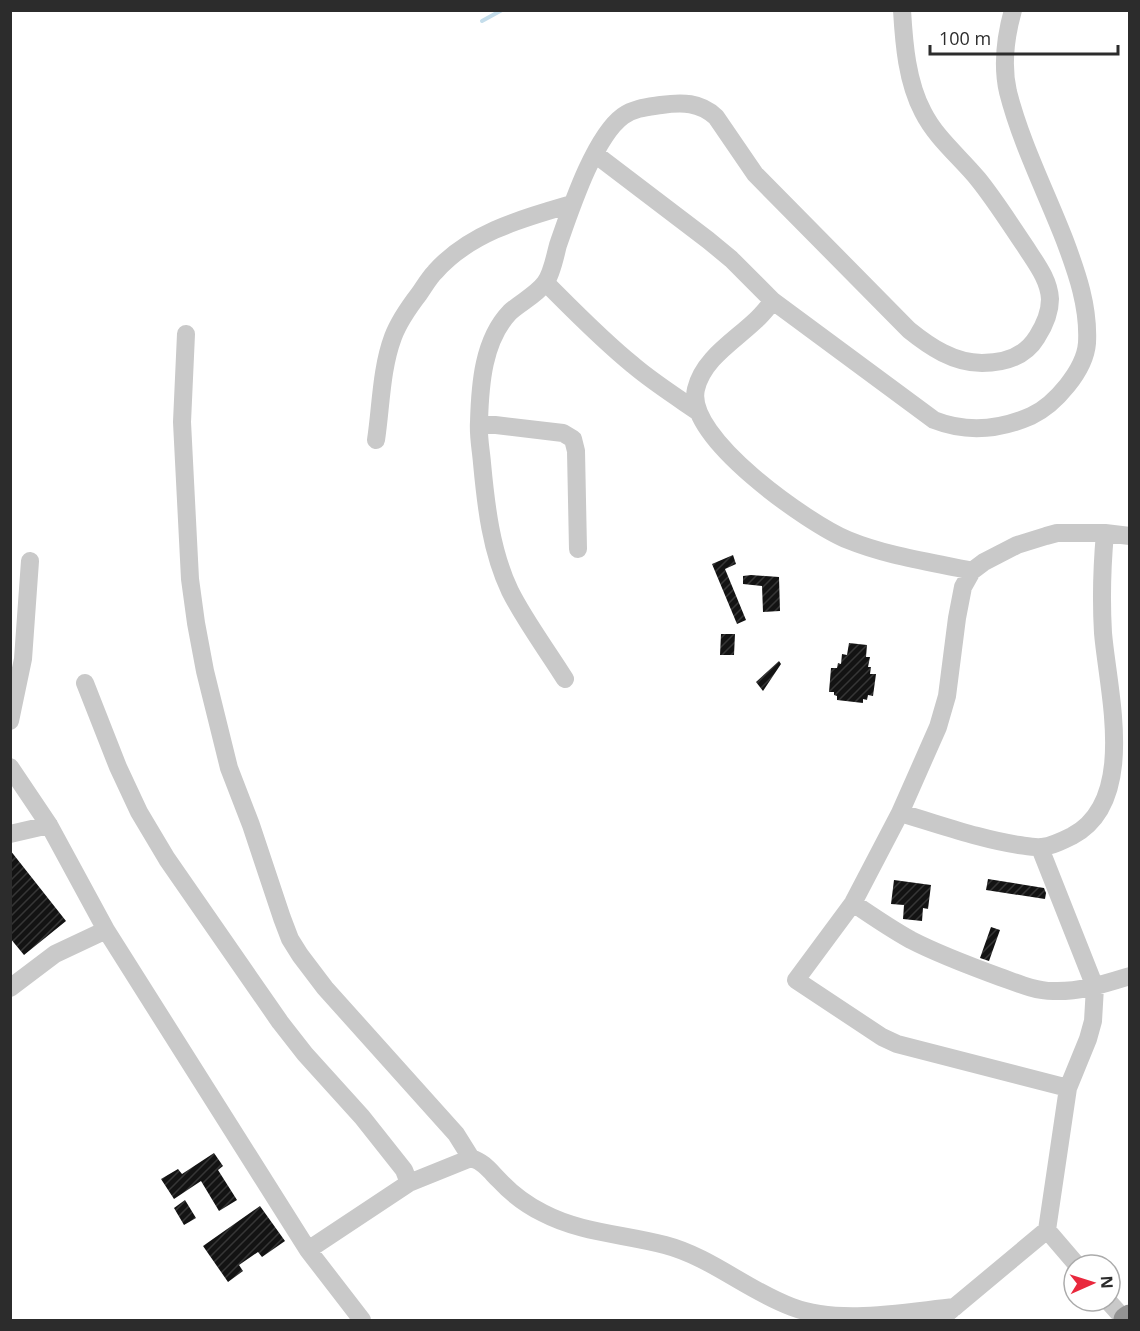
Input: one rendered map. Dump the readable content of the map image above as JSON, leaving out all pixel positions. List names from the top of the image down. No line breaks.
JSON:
{"scale_bar":"100 m","north":"right"}
